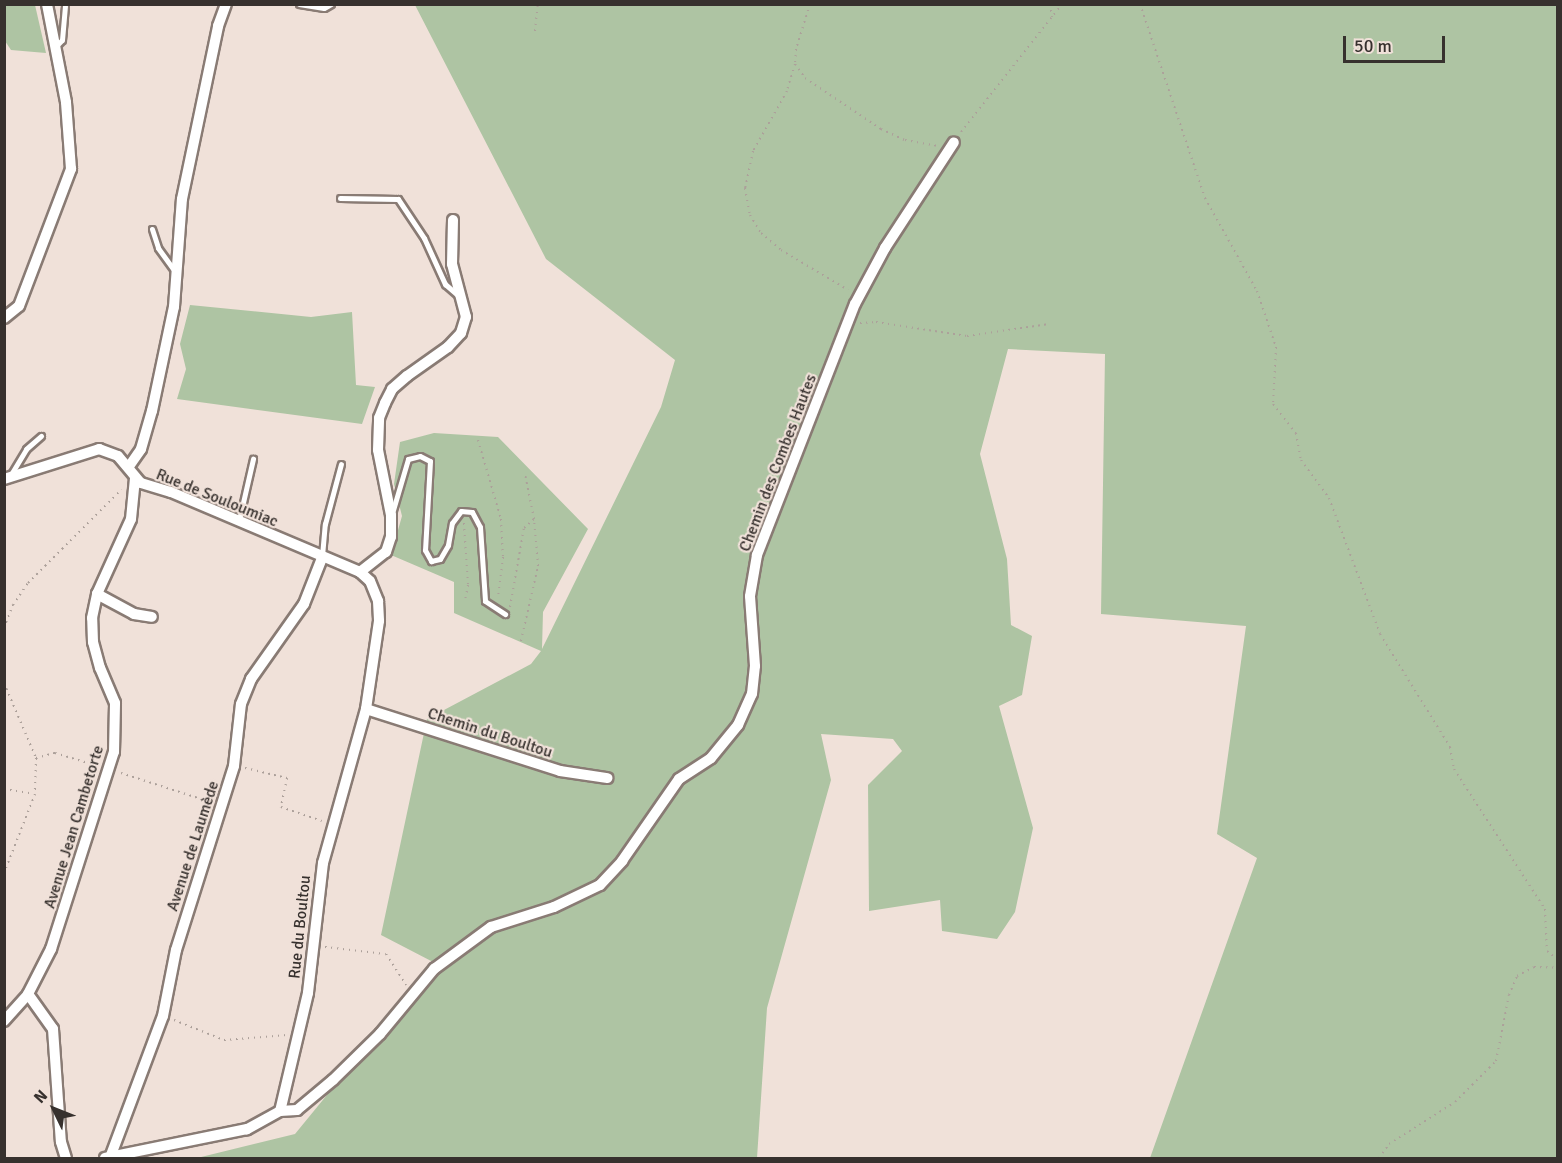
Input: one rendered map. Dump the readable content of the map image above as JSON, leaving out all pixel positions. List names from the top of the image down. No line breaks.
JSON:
{"streets":{"street":["Chemin des Combes Hautes","Rue de Souloumiac","Chemin du Boultou","Avenue Jean Cambetorte","Avenue de Laumède","Rue du Boultou"]},"crossings":[["Chemin des Combes Hautes","Rue du Boultou"],["Rue de Souloumiac","Avenue Jean Cambetorte"],["Rue de Souloumiac","Avenue de Laumède"],["Rue de Souloumiac","Rue du Boultou"],["Chemin du Boultou","Rue du Boultou"]],"scale_bar":"50 m","north":"top left"}
